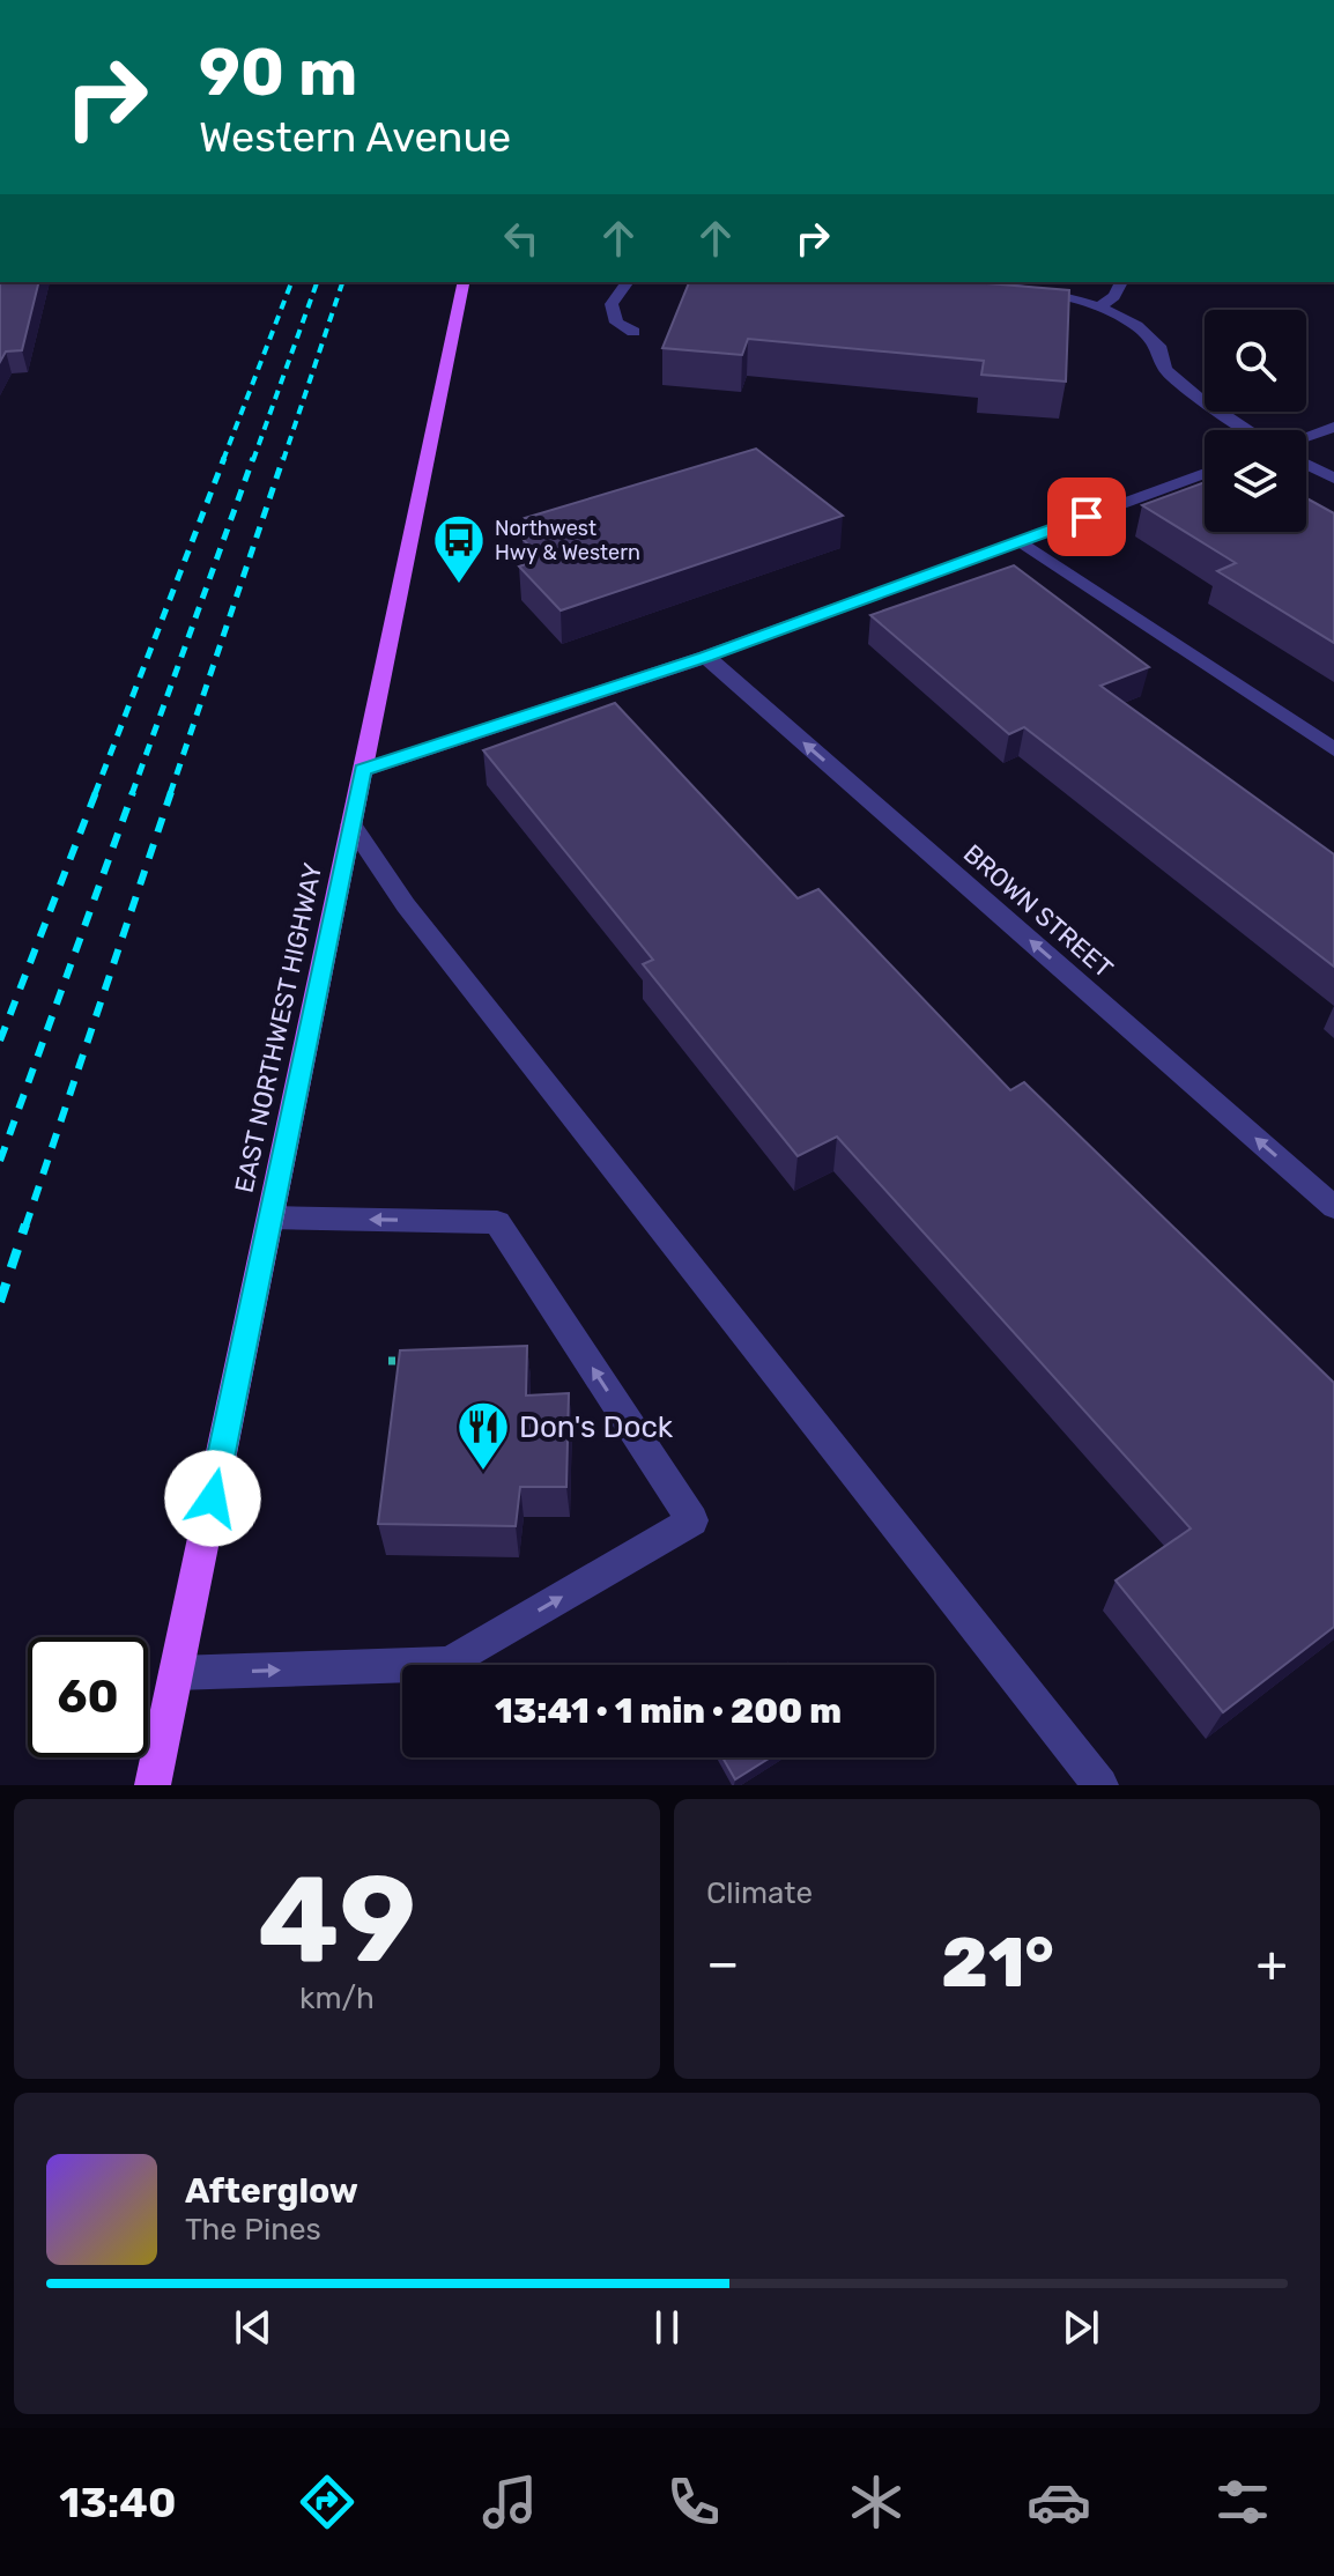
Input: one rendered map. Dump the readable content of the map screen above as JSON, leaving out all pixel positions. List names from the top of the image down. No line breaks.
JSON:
{"streets":{"main road":["EAST NORTHWEST HIGHWAY"],"street":["BROWN STREET"]},"one_way":["BROWN STREET"],"places":{"bus stop":["Northwest Hwy & Western"],"restaurant":["Don's Dock"]},"page":{"turn":["90 m","Western Avenue"],"limit":"60","trip":"13:41 · 1 min · 200 m","tile":[["49","km/h"],"Climate"],"heat":["−","21°","+"],"song":["Afterglow","The Pines"],"tabs":"13:40"}}
